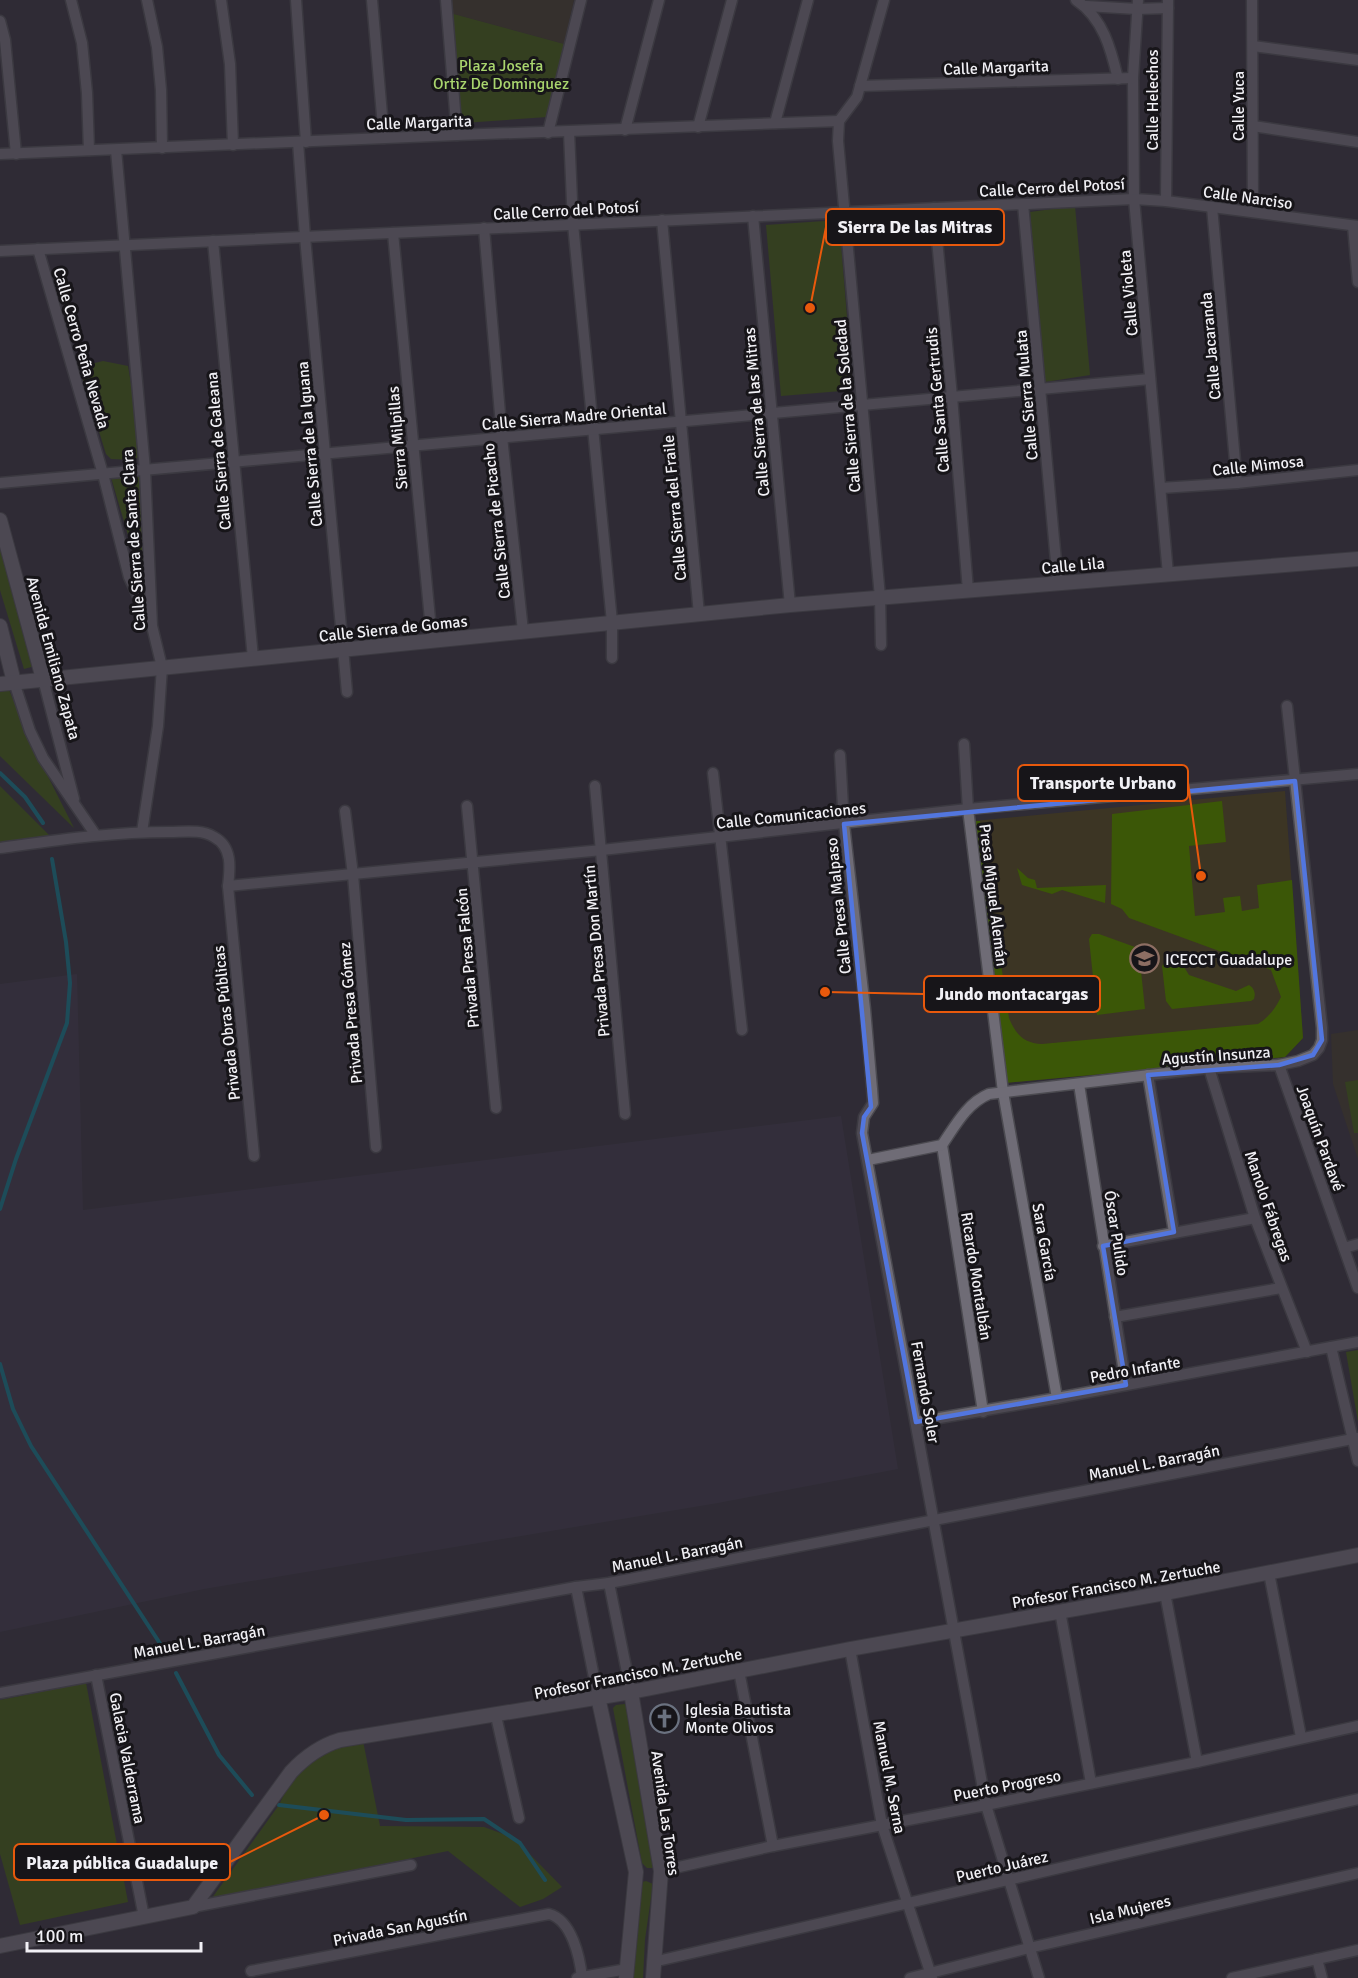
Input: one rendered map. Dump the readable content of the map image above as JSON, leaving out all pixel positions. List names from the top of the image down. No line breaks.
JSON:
{"streets":{"street":["Calle Margarita","Calle Helechos","Calle Yuca","Calle Cerro del Potosí","Calle Narciso","Calle Violeta","Calle Jacaranda","Calle Cerro Peña Nevada","Calle Sierra Mulata","Calle Santa Gertrudis","Calle Sierra de la Soledad","Calle Sierra de las Mitras","Calle Sierra Madre Oriental","Sierra Milpillas","Calle Sierra de la Iguana","Calle Sierra de Galeana","Calle Mimosa","Calle Sierra del Fraile","Calle Sierra de Picacho","Calle Sierra de Santa Clara","Calle Lila","Calle Sierra de Gomas","Avenida Emiliano Zapata","Calle Comunicaciones","Presa Miguel Alemán","Calle Presa Malpaso","Privada Presa Don Martín","Privada Presa Falcón","Privada Presa Gómez","Privada Obras Públicas","Agustín Insunza","Joaquín Pardavé","Manolo Fábregas","Óscar Pulido","Sara García","Ricardo Montalbán","Pedro Infante","Fernando Soler","Manuel L. Barragán","Profesor Francisco M. Zertuche","Galacia Valderrama","Manuel M. Serna","Puerto Progreso","Avenida Las Torres","Puerto Juárez","Isla Mujeres","Privada San Agustín"]},"crossings":[["Calle Margarita","Calle Violeta"],["Calle Margarita","Calle Sierra de la Soledad"],["Calle Margarita","Calle Sierra de la Iguana"],["Calle Margarita","Calle Sierra de Santa Clara"],["Calle Helechos","Calle Narciso"],["Calle Yuca","Calle Narciso"],["Calle Cerro del Potosí","Calle Narciso"],["Calle Cerro del Potosí","Calle Violeta"],["Calle Cerro del Potosí","Calle Cerro Peña Nevada"],["Calle Cerro del Potosí","Calle Sierra Mulata"],["Calle Cerro del Potosí","Calle Santa Gertrudis"],["Calle Cerro del Potosí","Calle Sierra de la Soledad"],["Calle Cerro del Potosí","Calle Sierra de las Mitras"],["Calle Cerro del Potosí","Sierra Milpillas"],["Calle Cerro del Potosí","Calle Sierra de la Iguana"],["Calle Cerro del Potosí","Calle Sierra de Galeana"],["Calle Cerro del Potosí","Calle Sierra del Fraile"],["Calle Cerro del Potosí","Calle Sierra de Picacho"],["Calle Cerro del Potosí","Calle Sierra de Santa Clara"],["Calle Narciso","Calle Violeta"],["Calle Narciso","Calle Jacaranda"],["Calle Violeta","Calle Sierra Madre Oriental"],["Calle Violeta","Calle Mimosa"],["Calle Violeta","Calle Lila"],["Calle Jacaranda","Calle Mimosa"],["Calle Cerro Peña Nevada","Calle Sierra Madre Oriental"],["Calle Cerro Peña Nevada","Calle Sierra de Santa Clara"],["Calle Sierra Mulata","Calle Sierra Madre Oriental"],["Calle Sierra Mulata","Calle Lila"],["Calle Santa Gertrudis","Calle Sierra Madre Oriental"],["Calle Santa Gertrudis","Calle Lila"],["Calle Sierra de la Soledad","Calle Sierra Madre Oriental"],["Calle Sierra de la Soledad","Calle Lila"],["Calle Sierra de las Mitras","Calle Sierra Madre Oriental"],["Calle Sierra de las Mitras","Calle Lila"],["Calle Sierra de las Mitras","Calle Sierra de Gomas"],["Calle Sierra Madre Oriental","Sierra Milpillas"],["Calle Sierra Madre Oriental","Calle Sierra de la Iguana"],["Calle Sierra Madre Oriental","Calle Sierra de Galeana"],["Calle Sierra Madre Oriental","Calle Sierra del Fraile"],["Calle Sierra Madre Oriental","Calle Sierra de Picacho"],["Calle Sierra Madre Oriental","Calle Sierra de Santa Clara"],["Sierra Milpillas","Calle Sierra de Gomas"],["Calle Sierra de la Iguana","Calle Sierra de Gomas"],["Calle Sierra de Galeana","Calle Sierra de Gomas"],["Calle Sierra del Fraile","Calle Sierra de Gomas"],["Calle Sierra de Picacho","Calle Sierra de Gomas"],["Calle Sierra de Santa Clara","Calle Sierra de Gomas"],["Calle Sierra de Santa Clara","Privada Obras Públicas"],["Calle Lila","Calle Sierra de Gomas"],["Calle Sierra de Gomas","Avenida Emiliano Zapata"],["Calle Comunicaciones","Presa Miguel Alemán"],["Calle Comunicaciones","Calle Presa Malpaso"],["Calle Comunicaciones","Privada Presa Don Martín"],["Calle Comunicaciones","Privada Presa Falcón"],["Calle Comunicaciones","Privada Presa Gómez"],["Calle Comunicaciones","Privada Obras Públicas"],["Calle Comunicaciones","Agustín Insunza"],["Presa Miguel Alemán","Agustín Insunza"],["Presa Miguel Alemán","Sara García"],["Calle Presa Malpaso","Fernando Soler"],["Agustín Insunza","Joaquín Pardavé"],["Agustín Insunza","Manolo Fábregas"],["Agustín Insunza","Óscar Pulido"],["Agustín Insunza","Sara García"],["Agustín Insunza","Ricardo Montalbán"],["Manolo Fábregas","Pedro Infante"],["Óscar Pulido","Pedro Infante"],["Sara García","Pedro Infante"],["Ricardo Montalbán","Pedro Infante"],["Pedro Infante","Fernando Soler"],["Fernando Soler","Manuel L. Barragán"],["Fernando Soler","Profesor Francisco M. Zertuche"],["Fernando Soler","Puerto Progreso"],["Fernando Soler","Puerto Juárez"],["Fernando Soler","Isla Mujeres"],["Manuel L. Barragán","Galacia Valderrama"],["Manuel L. Barragán","Avenida Las Torres"],["Profesor Francisco M. Zertuche","Manuel M. Serna"],["Profesor Francisco M. Zertuche","Avenida Las Torres"],["Manuel M. Serna","Puerto Progreso"],["Manuel M. Serna","Puerto Juárez"],["Manuel M. Serna","Isla Mujeres"],["Puerto Progreso","Avenida Las Torres"],["Avenida Las Torres","Puerto Juárez"]],"parks":["Plaza Josefa Ortiz De Dominguez"],"places":{"other":["Sierra De las Mitras","Transporte Urbano","Jundo montacargas","Plaza pública Guadalupe"],"school or university":["ICECCT Guadalupe"],"church":["Iglesia Bautista Monte Olivos"]},"scale_bar":"100 m"}
